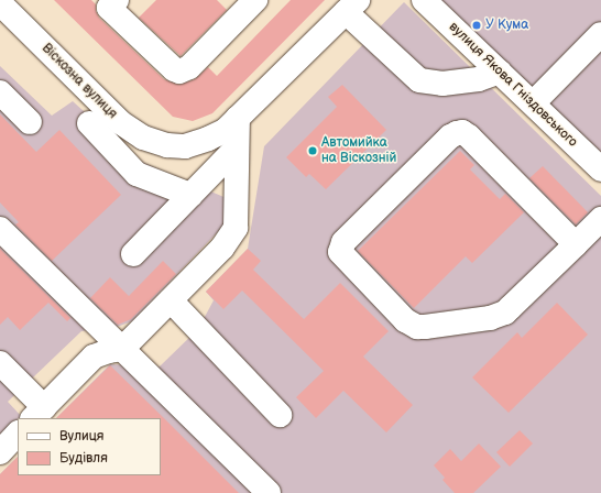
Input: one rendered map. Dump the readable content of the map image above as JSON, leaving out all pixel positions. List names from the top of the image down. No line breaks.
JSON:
{"streets":{"street":["Віскозна вулиця","вулиця Якова Гніздовського"]},"places":["У Кума","Автомийка на Віскозній"],"legend":["Вулиця","Будівля"]}
